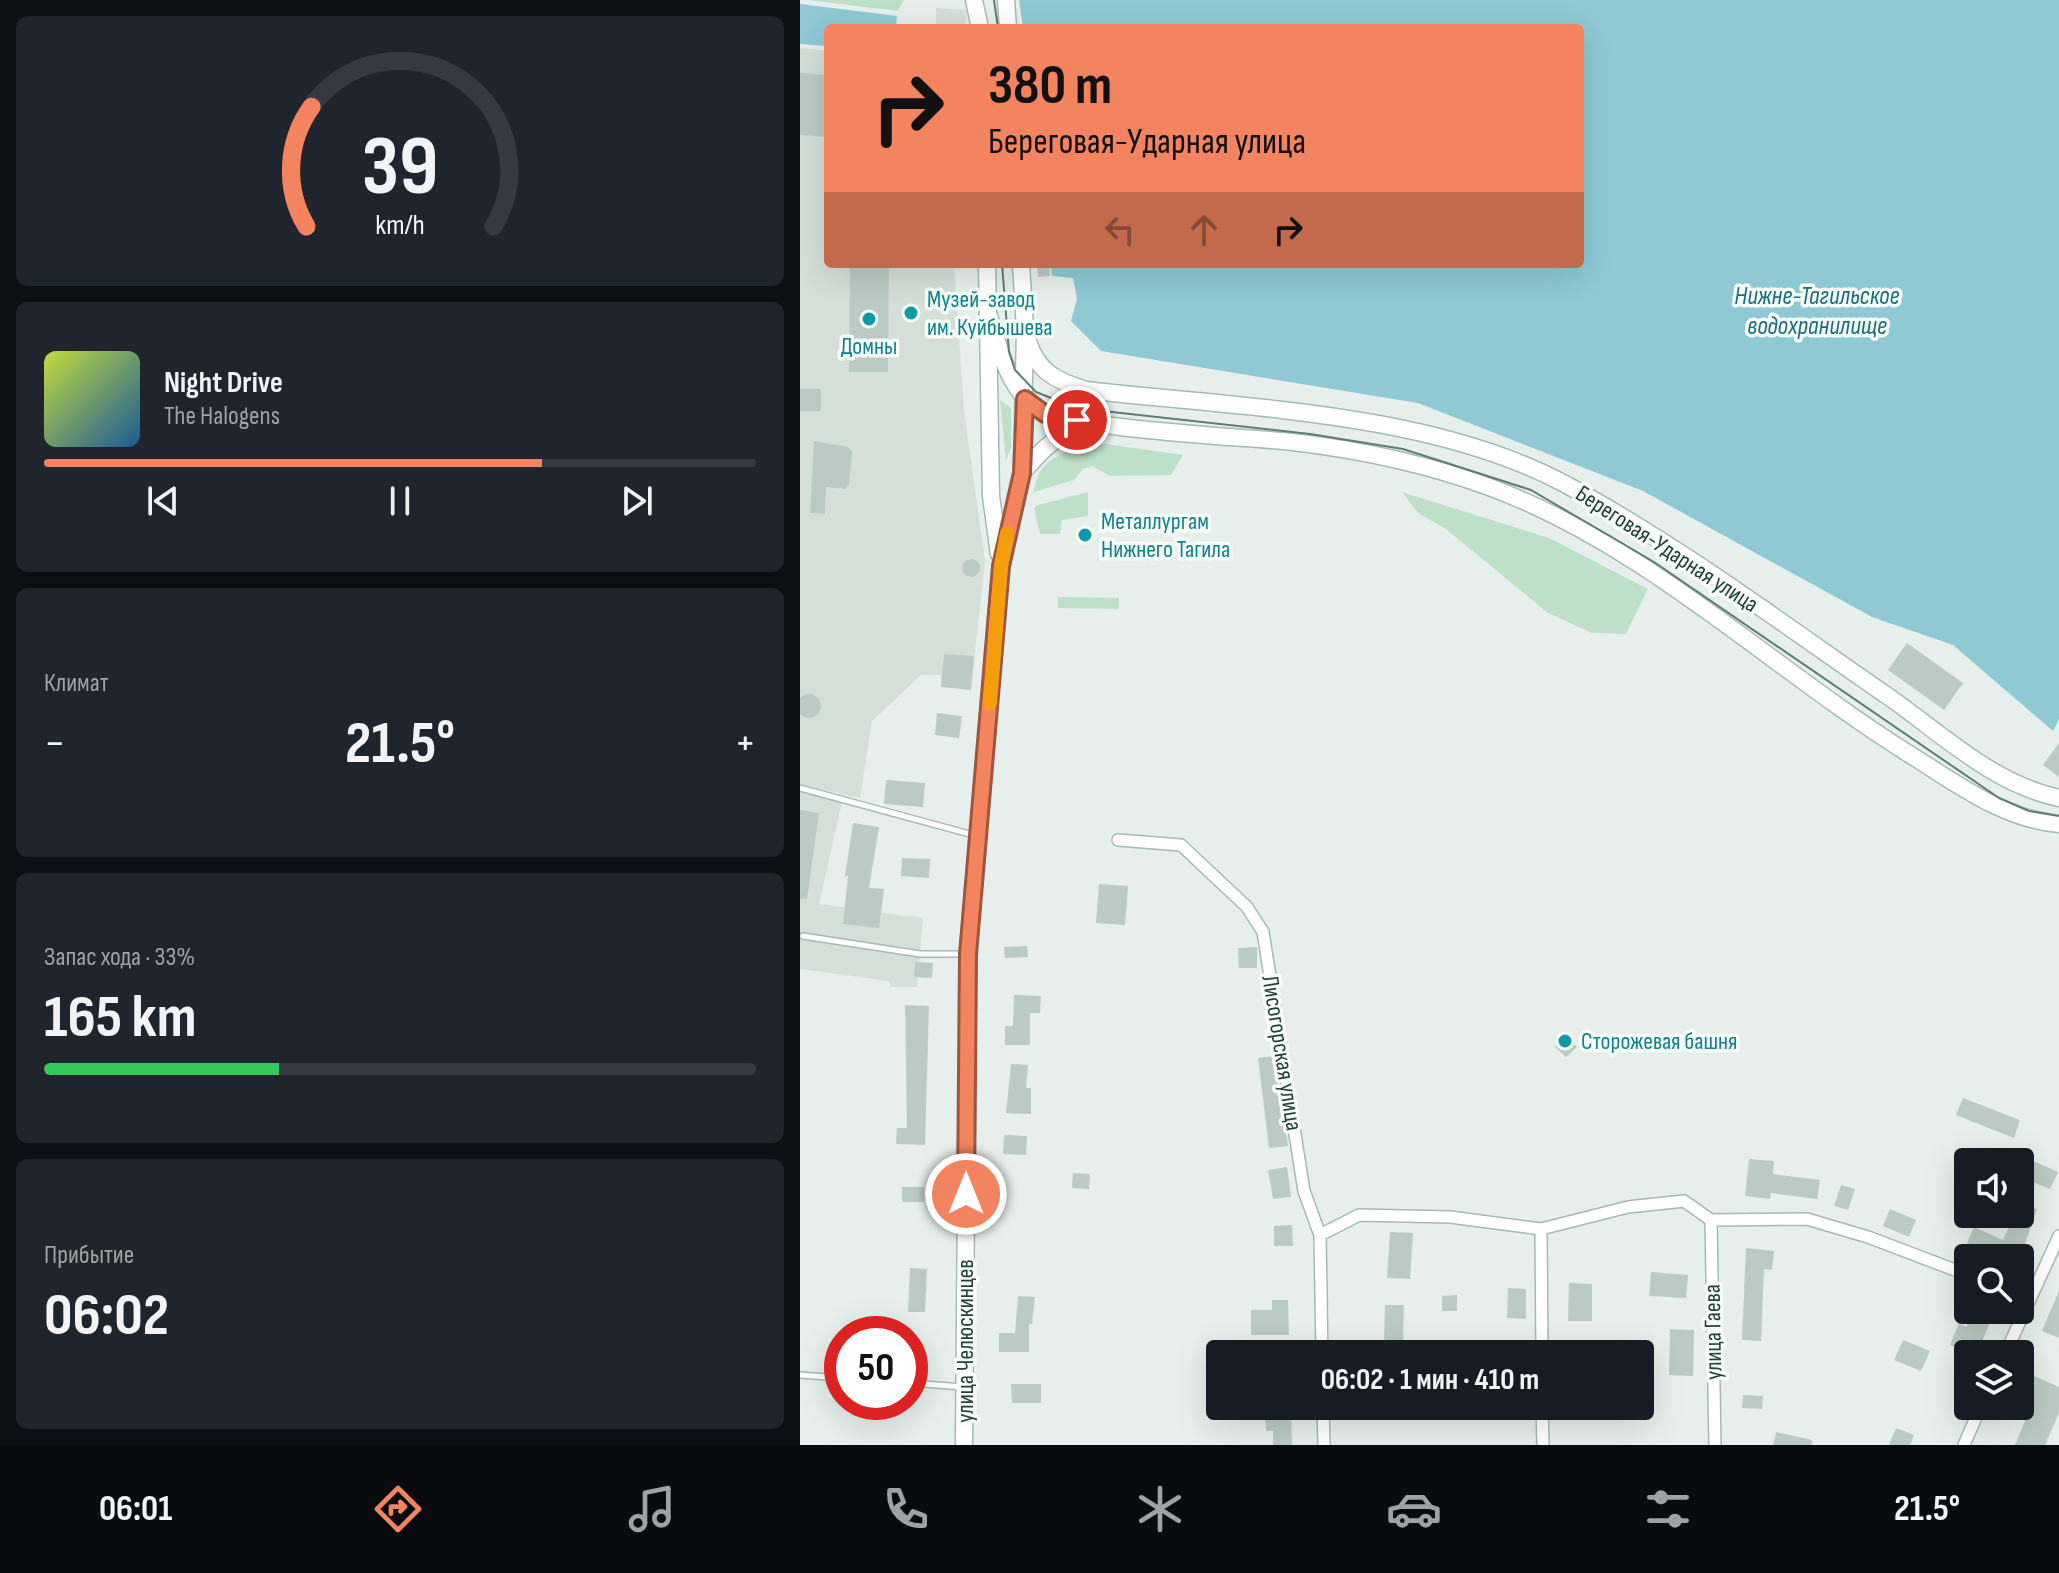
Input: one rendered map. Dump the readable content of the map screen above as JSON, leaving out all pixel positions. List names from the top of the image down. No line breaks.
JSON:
{"streets":{"main road":["Береговая-Ударная улица","улица Челюскинцев"],"street":["Лисогорская улица","улица Гаева"]},"crossings":[["Береговая-Ударная улица","улица Челюскинцев"]],"water":["Нижне-Тагильское водохранилище"],"places":["Музей-завод им. Куйбышева","Домны","Металлургам Нижнего Тагила","Сторожевая башня"],"page":{"turn":["380 m","Береговая-Ударная улица"],"song":["Night Drive","The Halogens"],"tile":["Климат",["Запас хода · 33%","165 km"],["Прибытие","06:02"]],"heat":["−","21.5°","+"],"limit":"50","trip":"06:02 · 1 мин · 410 m","tabs":["06:01","21.5°"],"gauge":["39","km/h"]}}
